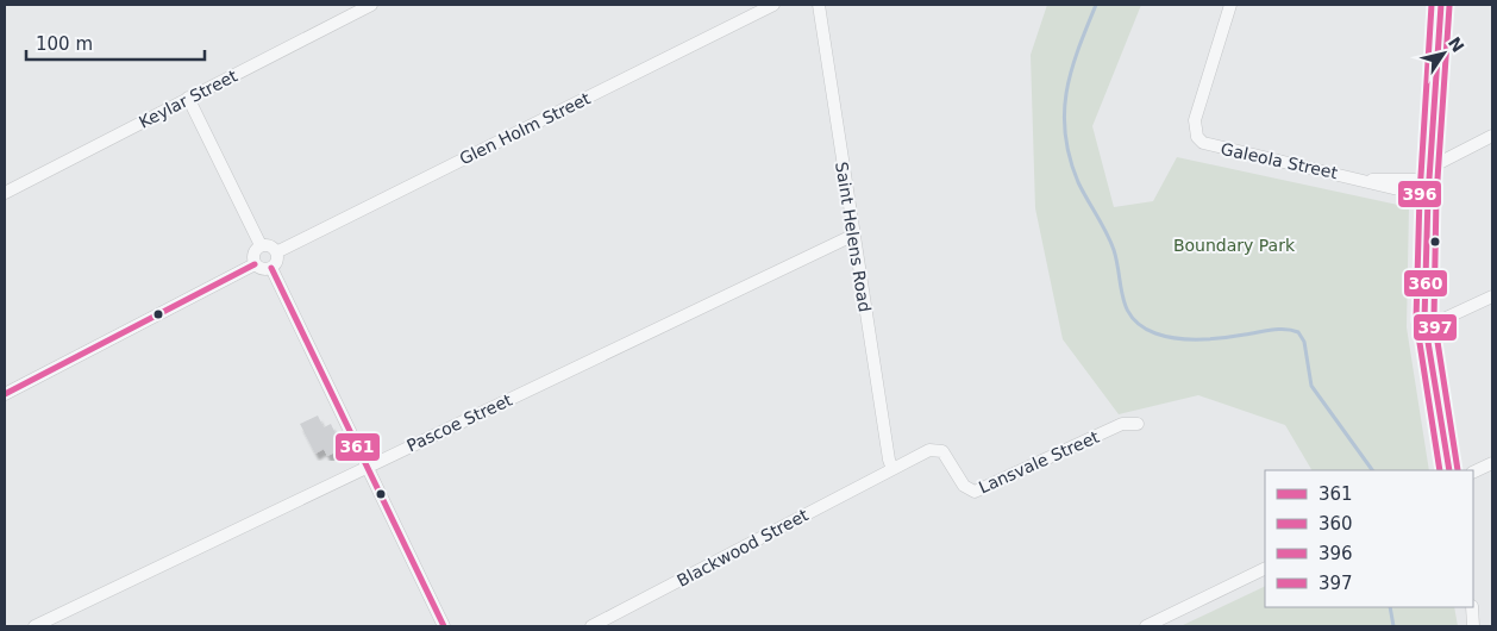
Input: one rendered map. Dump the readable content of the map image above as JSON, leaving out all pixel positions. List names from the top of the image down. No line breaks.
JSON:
{"streets":{"street":["Keylar Street","Glen Holm Street","Galeola Street","Saint Helens Road","Pascoe Street","Lansvale Street","Blackwood Street"]},"crossings":[["Saint Helens Road","Pascoe Street"],["Saint Helens Road","Lansvale Street"],["Saint Helens Road","Blackwood Street"],["Lansvale Street","Blackwood Street"]],"parks":["Boundary Park"],"lines":["transit line 360","transit line 396","transit line 397","transit line 361"],"legend":["361","360","396","397"],"scale_bar":"100 m","north":"top right"}
